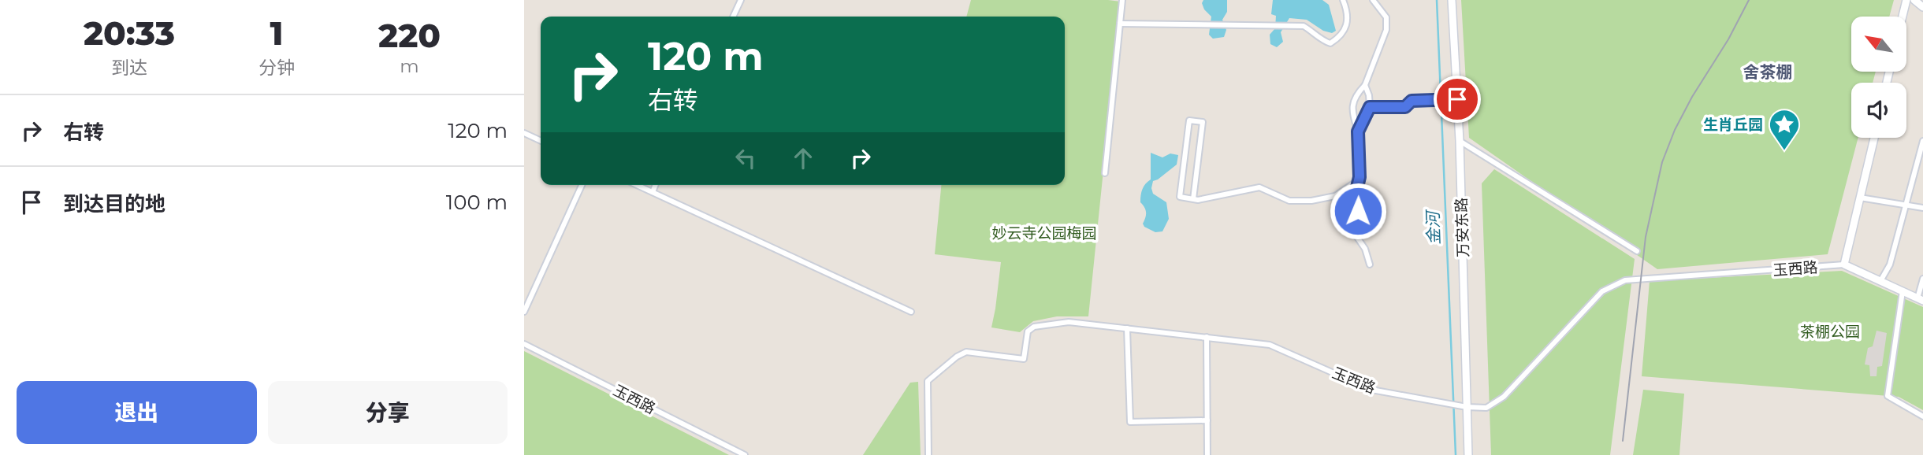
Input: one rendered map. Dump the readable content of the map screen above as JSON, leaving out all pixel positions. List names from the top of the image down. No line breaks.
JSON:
{"streets":{"street":["万安东路","玉西路"]},"crossings":[["万安东路","玉西路"]],"districts":["舍茶棚"],"water":["金河"],"parks":["妙云寺公园梅园","茶棚公园"],"places":{"place":["生肖丘园"]},"north":"top left","page":{"eta":["20:33","到达","1","分钟","220","m"],"turn":["120 m","右转"],"list":[{"name":"右转","value":"120 m"},{"name":"到达目的地","value":"100 m"}],"buttons":["退出","分享"]}}
